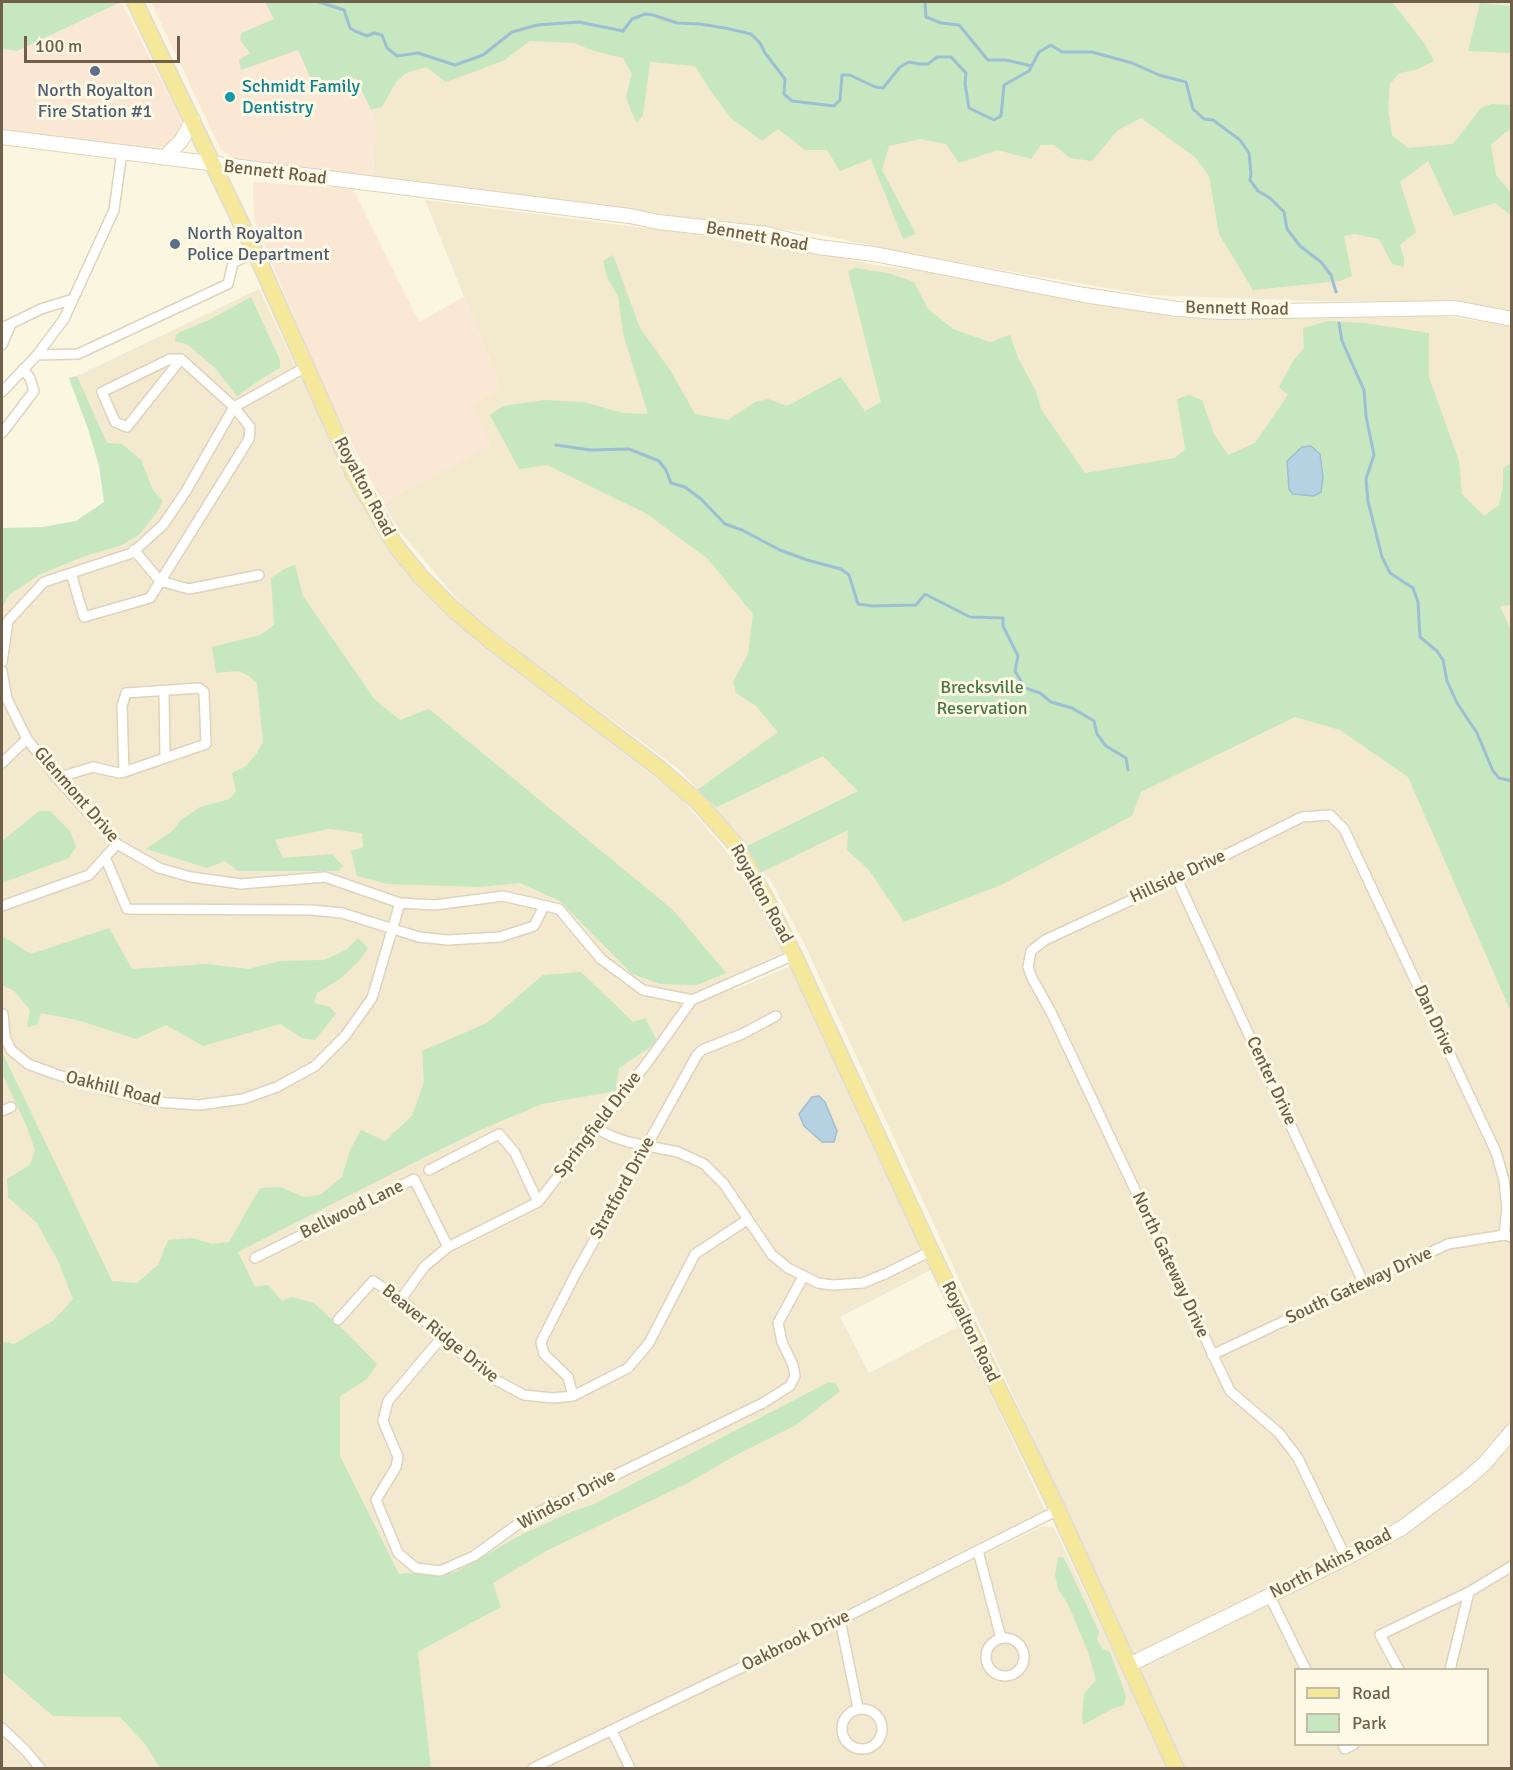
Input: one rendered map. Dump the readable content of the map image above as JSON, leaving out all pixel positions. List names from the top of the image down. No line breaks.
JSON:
{"streets":{"main road":["Royalton Road"],"street":["Bennett Road","Glenmont Drive","Hillside Drive","Dan Drive","Center Drive","Oakhill Road","Springfield Drive","Stratford Drive","Bellwood Lane","North Gateway Drive","South Gateway Drive","Beaver Ridge Drive","Windsor Drive","North Akins Road","Oakbrook Drive"]},"crossings":[["Bennett Road","Royalton Road"],["Royalton Road","Springfield Drive"],["Royalton Road","North Akins Road"],["Royalton Road","Oakbrook Drive"],["Glenmont Drive","Oakhill Road"],["Glenmont Drive","Springfield Drive"],["Hillside Drive","Dan Drive"],["Hillside Drive","Center Drive"],["Hillside Drive","North Gateway Drive"],["Dan Drive","South Gateway Drive"],["Center Drive","South Gateway Drive"],["Springfield Drive","Bellwood Lane"],["Springfield Drive","Beaver Ridge Drive"],["Stratford Drive","Beaver Ridge Drive"],["North Gateway Drive","South Gateway Drive"],["North Gateway Drive","North Akins Road"],["Beaver Ridge Drive","Windsor Drive"]],"parks":["Brecksville Reservation"],"places":["North Royalton Fire Station #1","Schmidt Family Dentistry","North Royalton Police Department"],"legend":["Road","Park"],"scale_bar":"100 m"}
